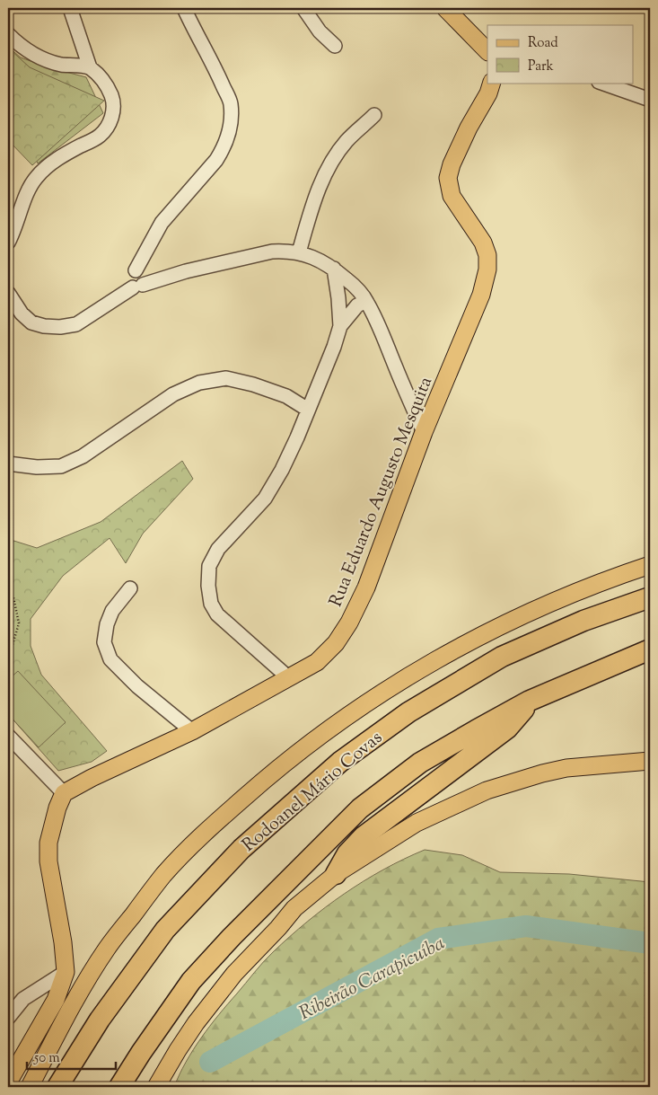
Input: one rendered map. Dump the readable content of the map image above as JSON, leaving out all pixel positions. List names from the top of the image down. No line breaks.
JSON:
{"streets":{"highway":["Rodoanel Mário Covas"],"main road":["Rua Eduardo Augusto Mesquita"]},"water":["Ribeirão Carapicuíba"],"legend":["Road","Park"],"scale_bar":"50 m"}
